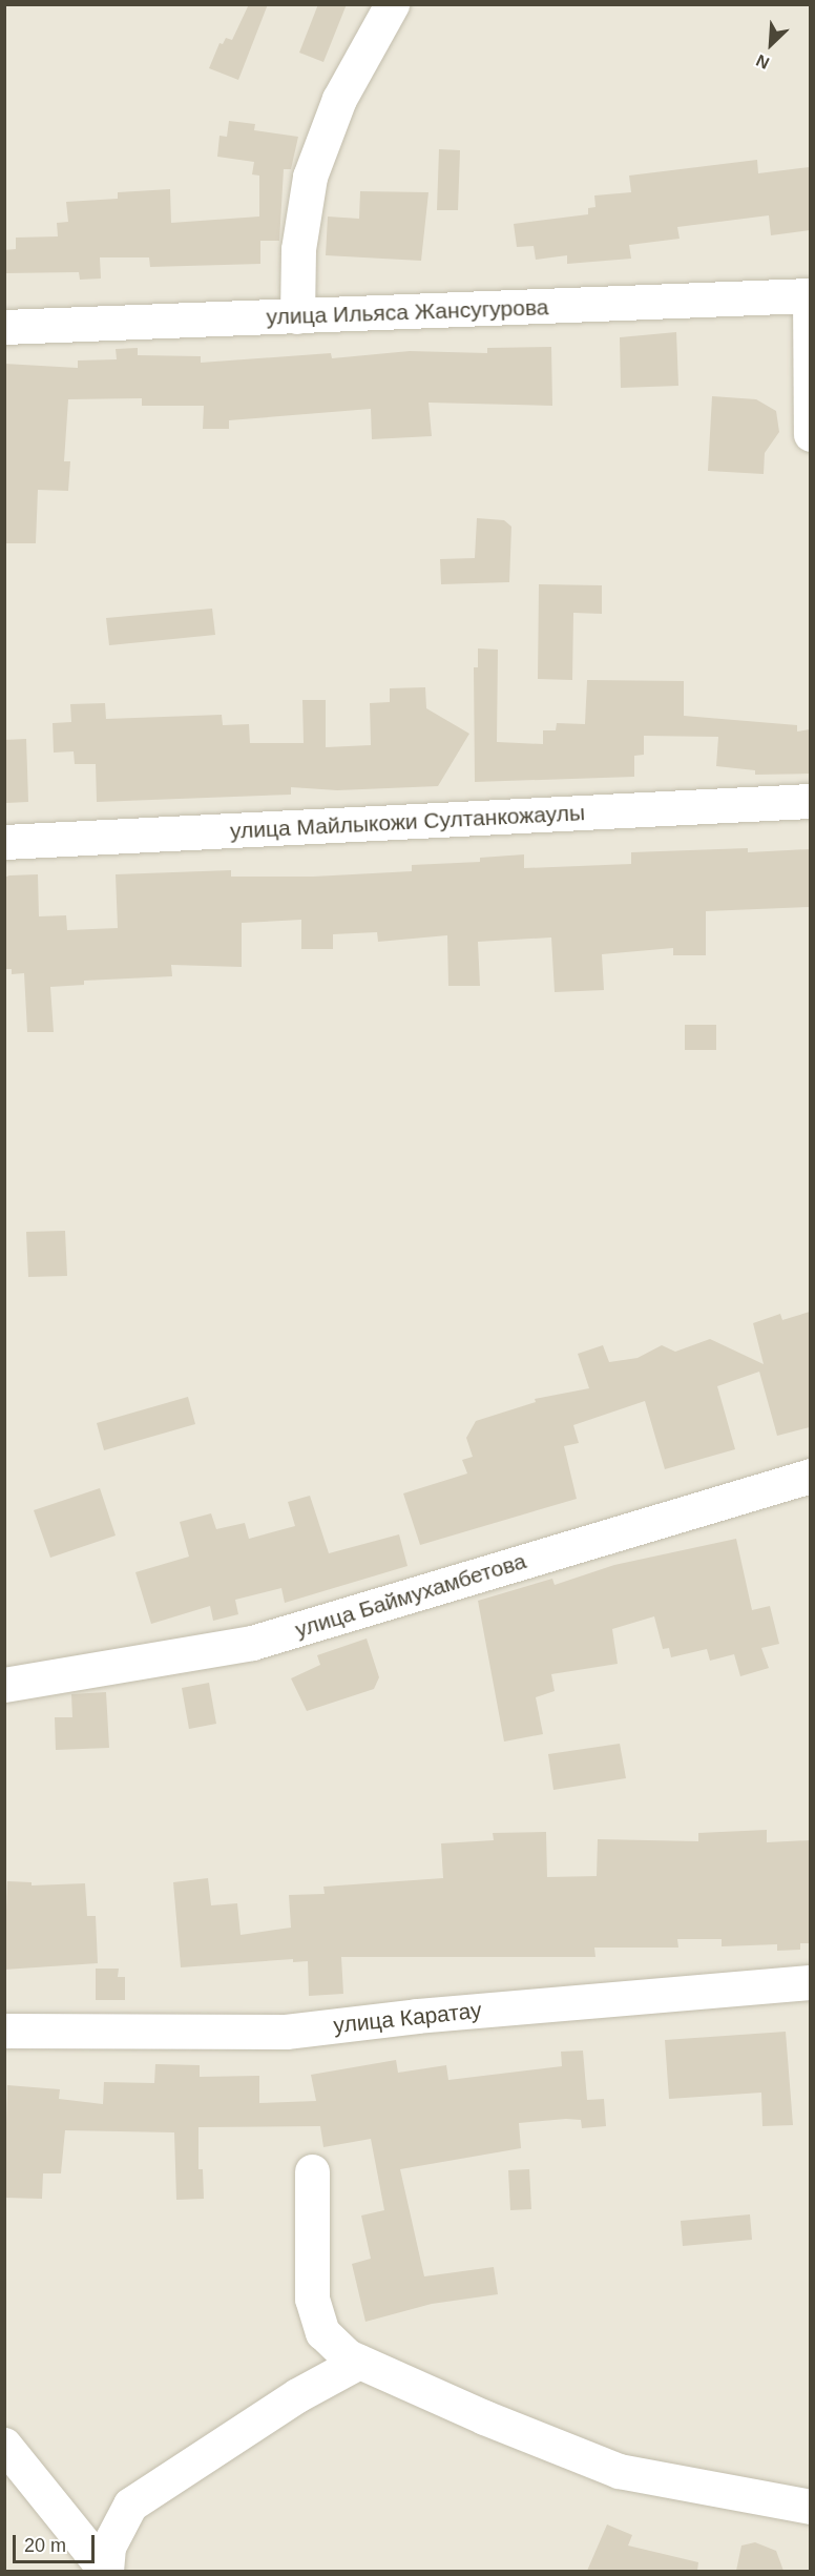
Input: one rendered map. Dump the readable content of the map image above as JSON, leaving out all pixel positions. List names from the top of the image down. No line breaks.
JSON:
{"streets":{"street":["улица Ильяса Жансугурова","улица Майлыкожи Султанкожаулы","улица Баймухамбетова","улица Каратау"]},"scale_bar":"20 m","north":"bottom left"}
